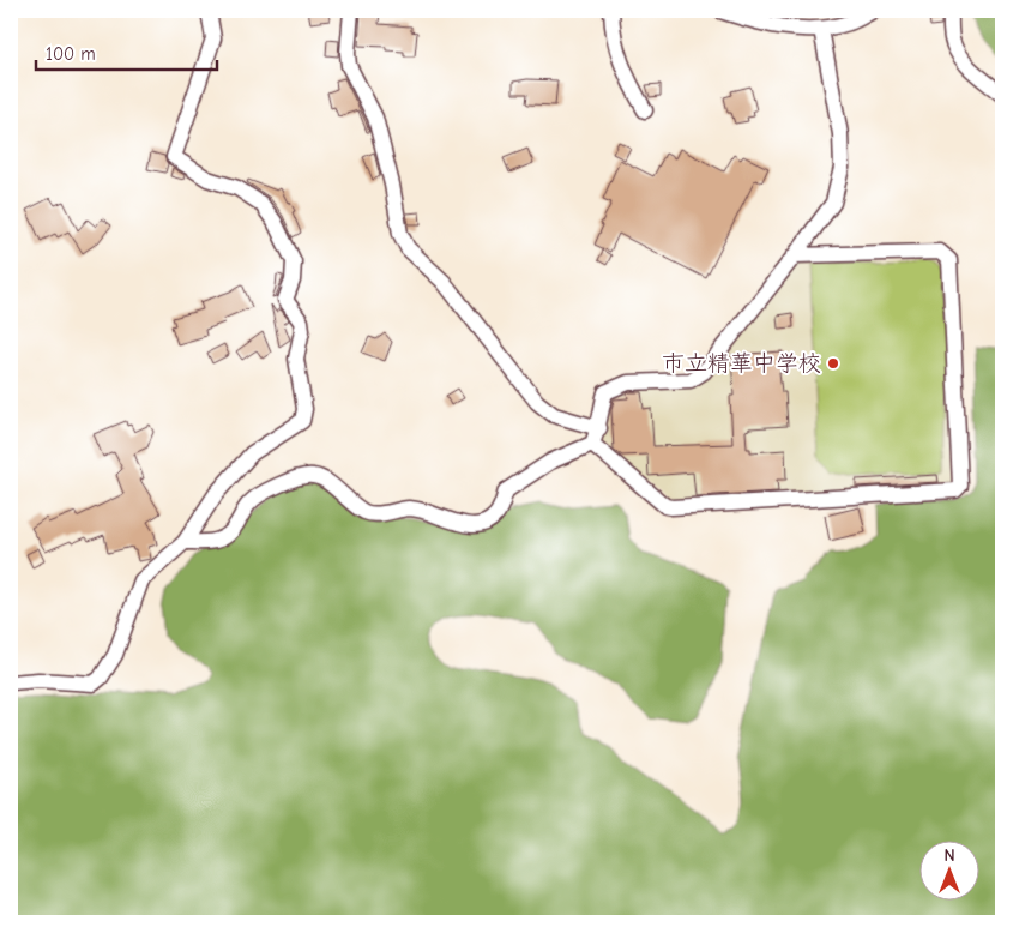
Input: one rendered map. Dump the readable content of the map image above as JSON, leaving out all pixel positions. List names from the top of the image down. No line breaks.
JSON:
{"places":["市立精華中学校"],"scale_bar":"100 m","north":"top"}
